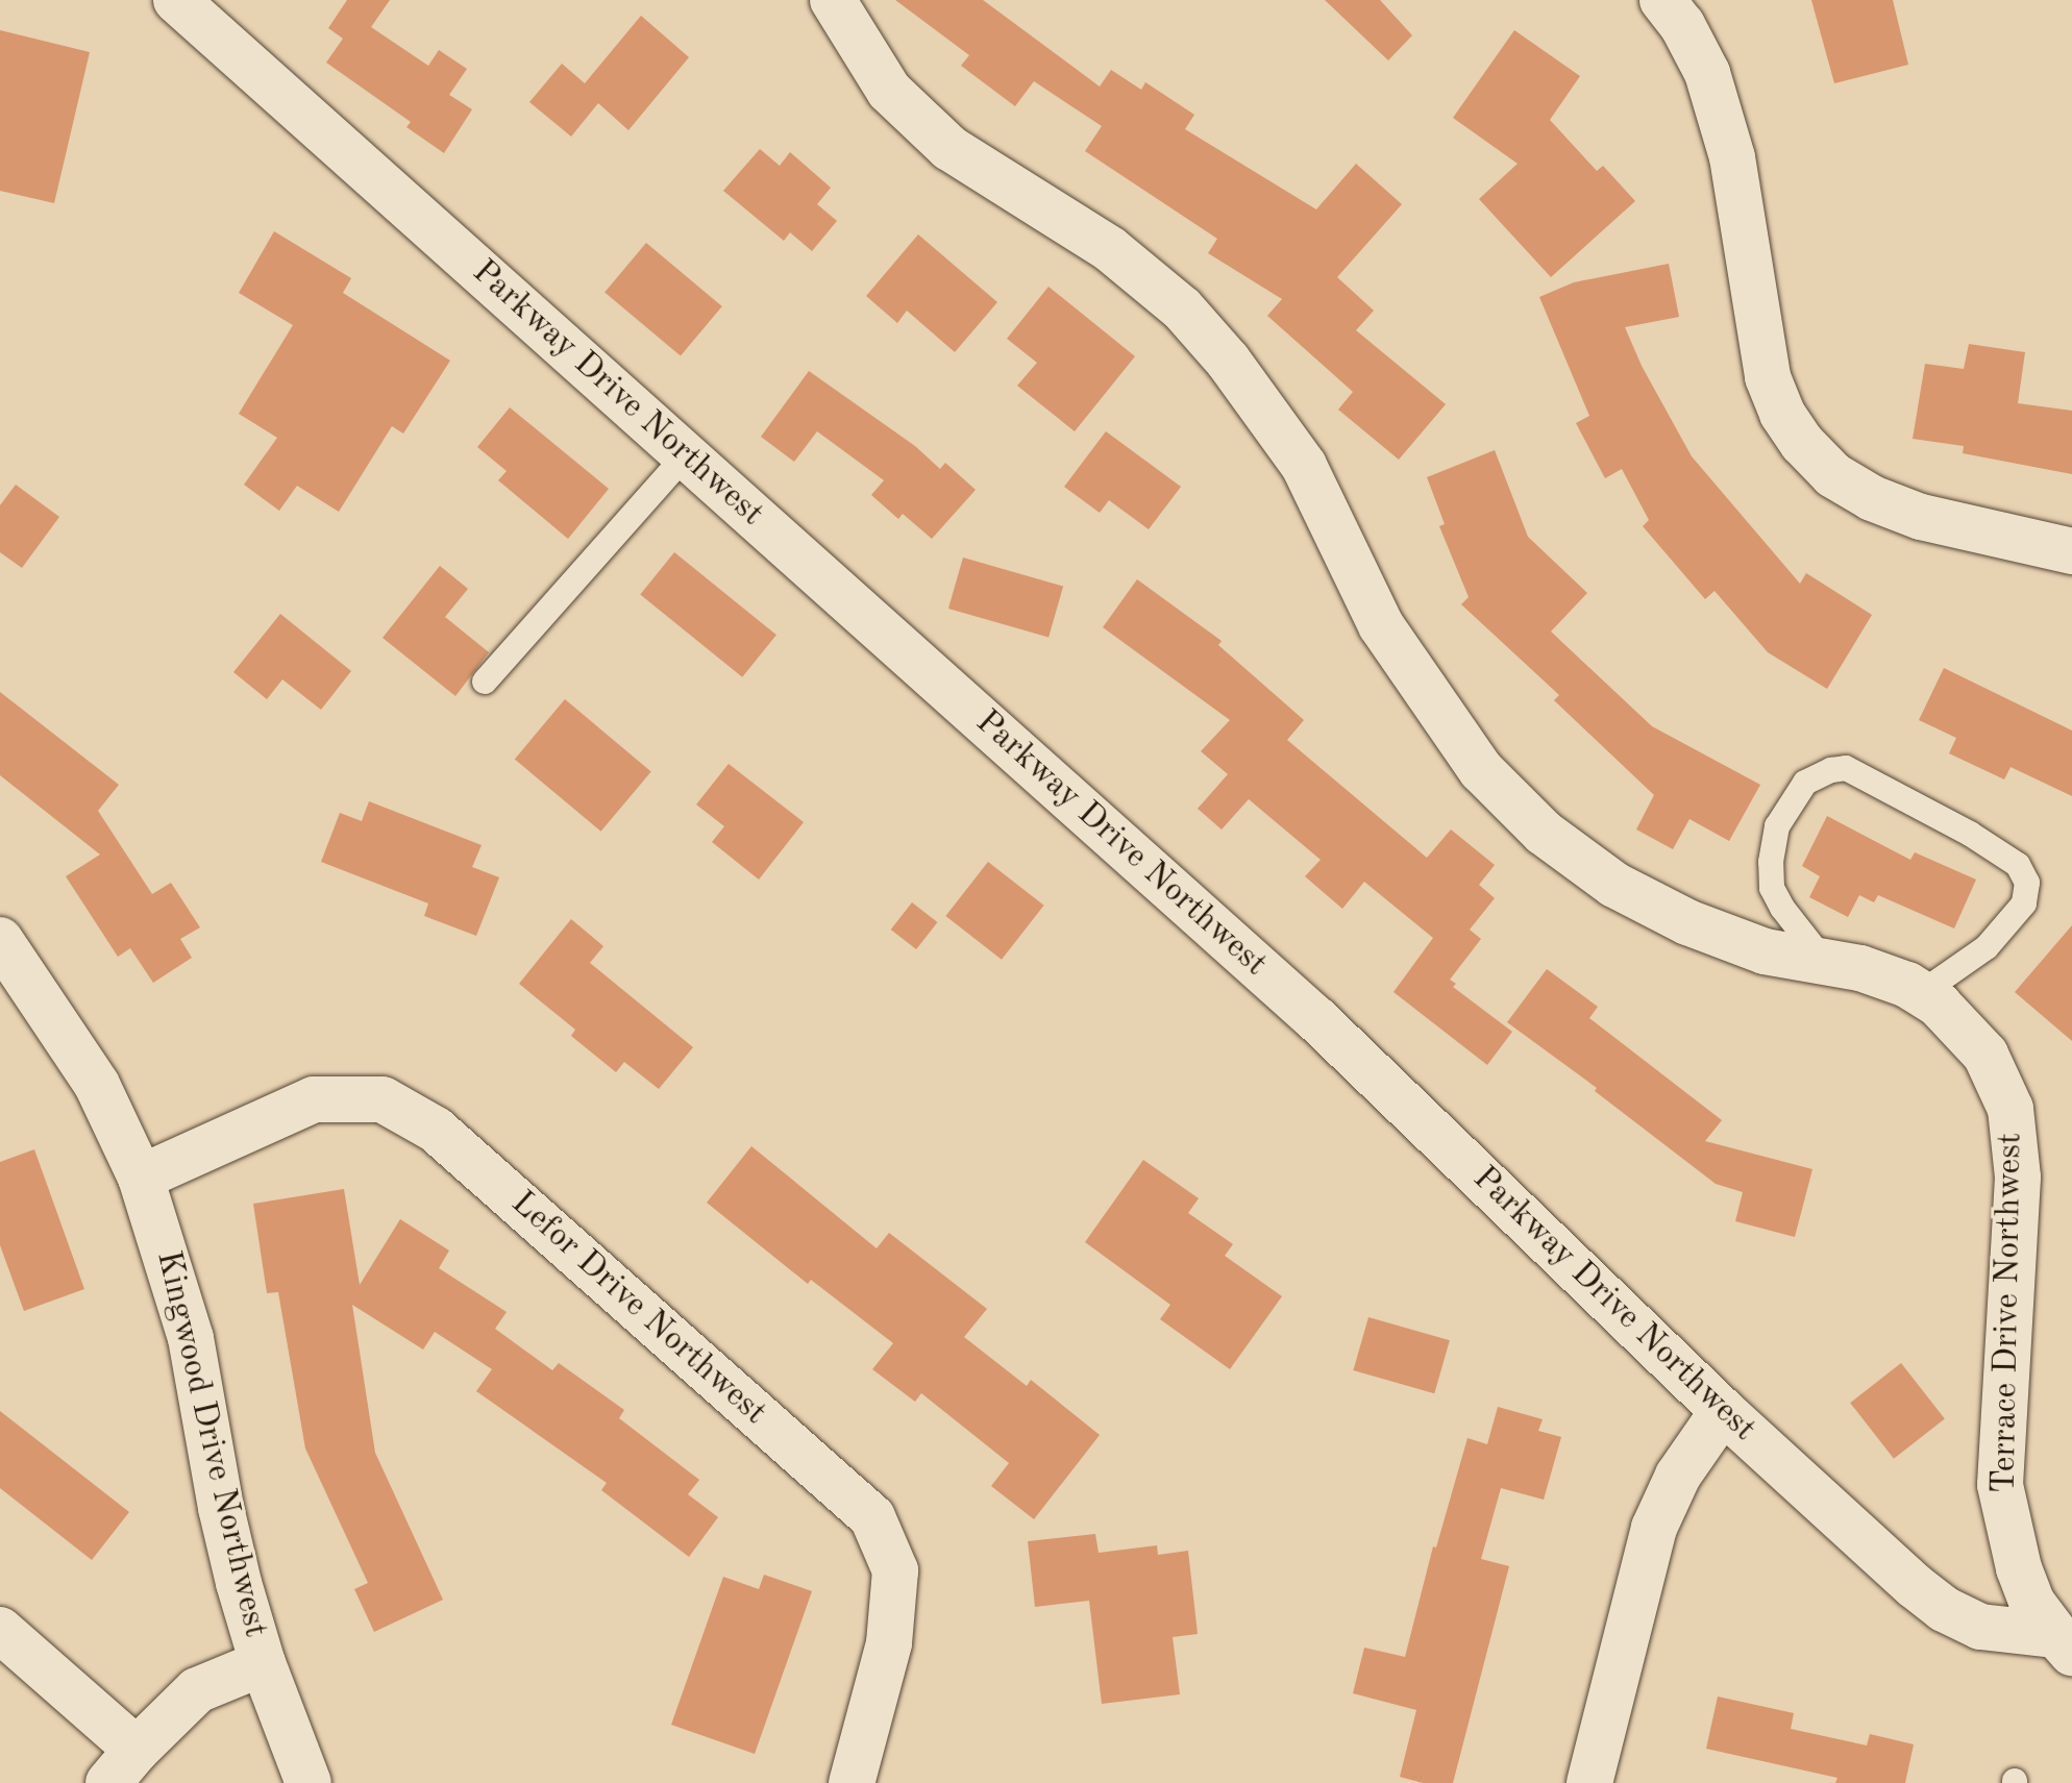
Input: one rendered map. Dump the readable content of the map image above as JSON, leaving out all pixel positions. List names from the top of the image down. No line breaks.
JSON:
{"streets":{"street":["Parkway Drive Northwest","Lefor Drive Northwest","Terrace Drive Northwest","Kingwood Drive Northwest"]},"crossings":[["Parkway Drive Northwest","Terrace Drive Northwest"],["Lefor Drive Northwest","Kingwood Drive Northwest"]]}
